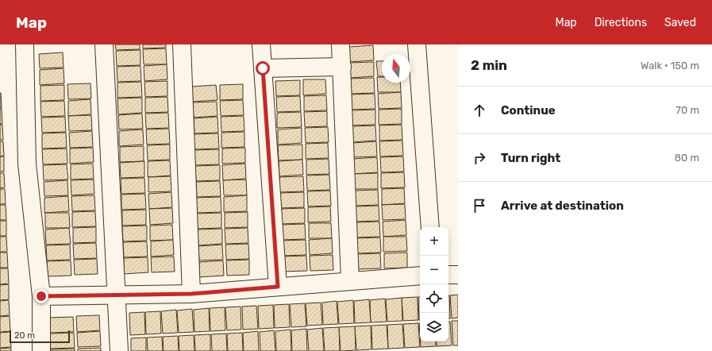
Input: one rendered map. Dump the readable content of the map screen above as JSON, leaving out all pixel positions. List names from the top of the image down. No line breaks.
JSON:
{"scale_bar":"20 m","north":"top","page":{"header":"Map","nav":["Map","Directions","Saved"],"heading":["2 min","Walk · 150 m"],"list":[["Continue","70 m"],["Turn right","80 m"],"Arrive at destination"],"map_buttons":["+","−"],"scale":"20 m"}}
